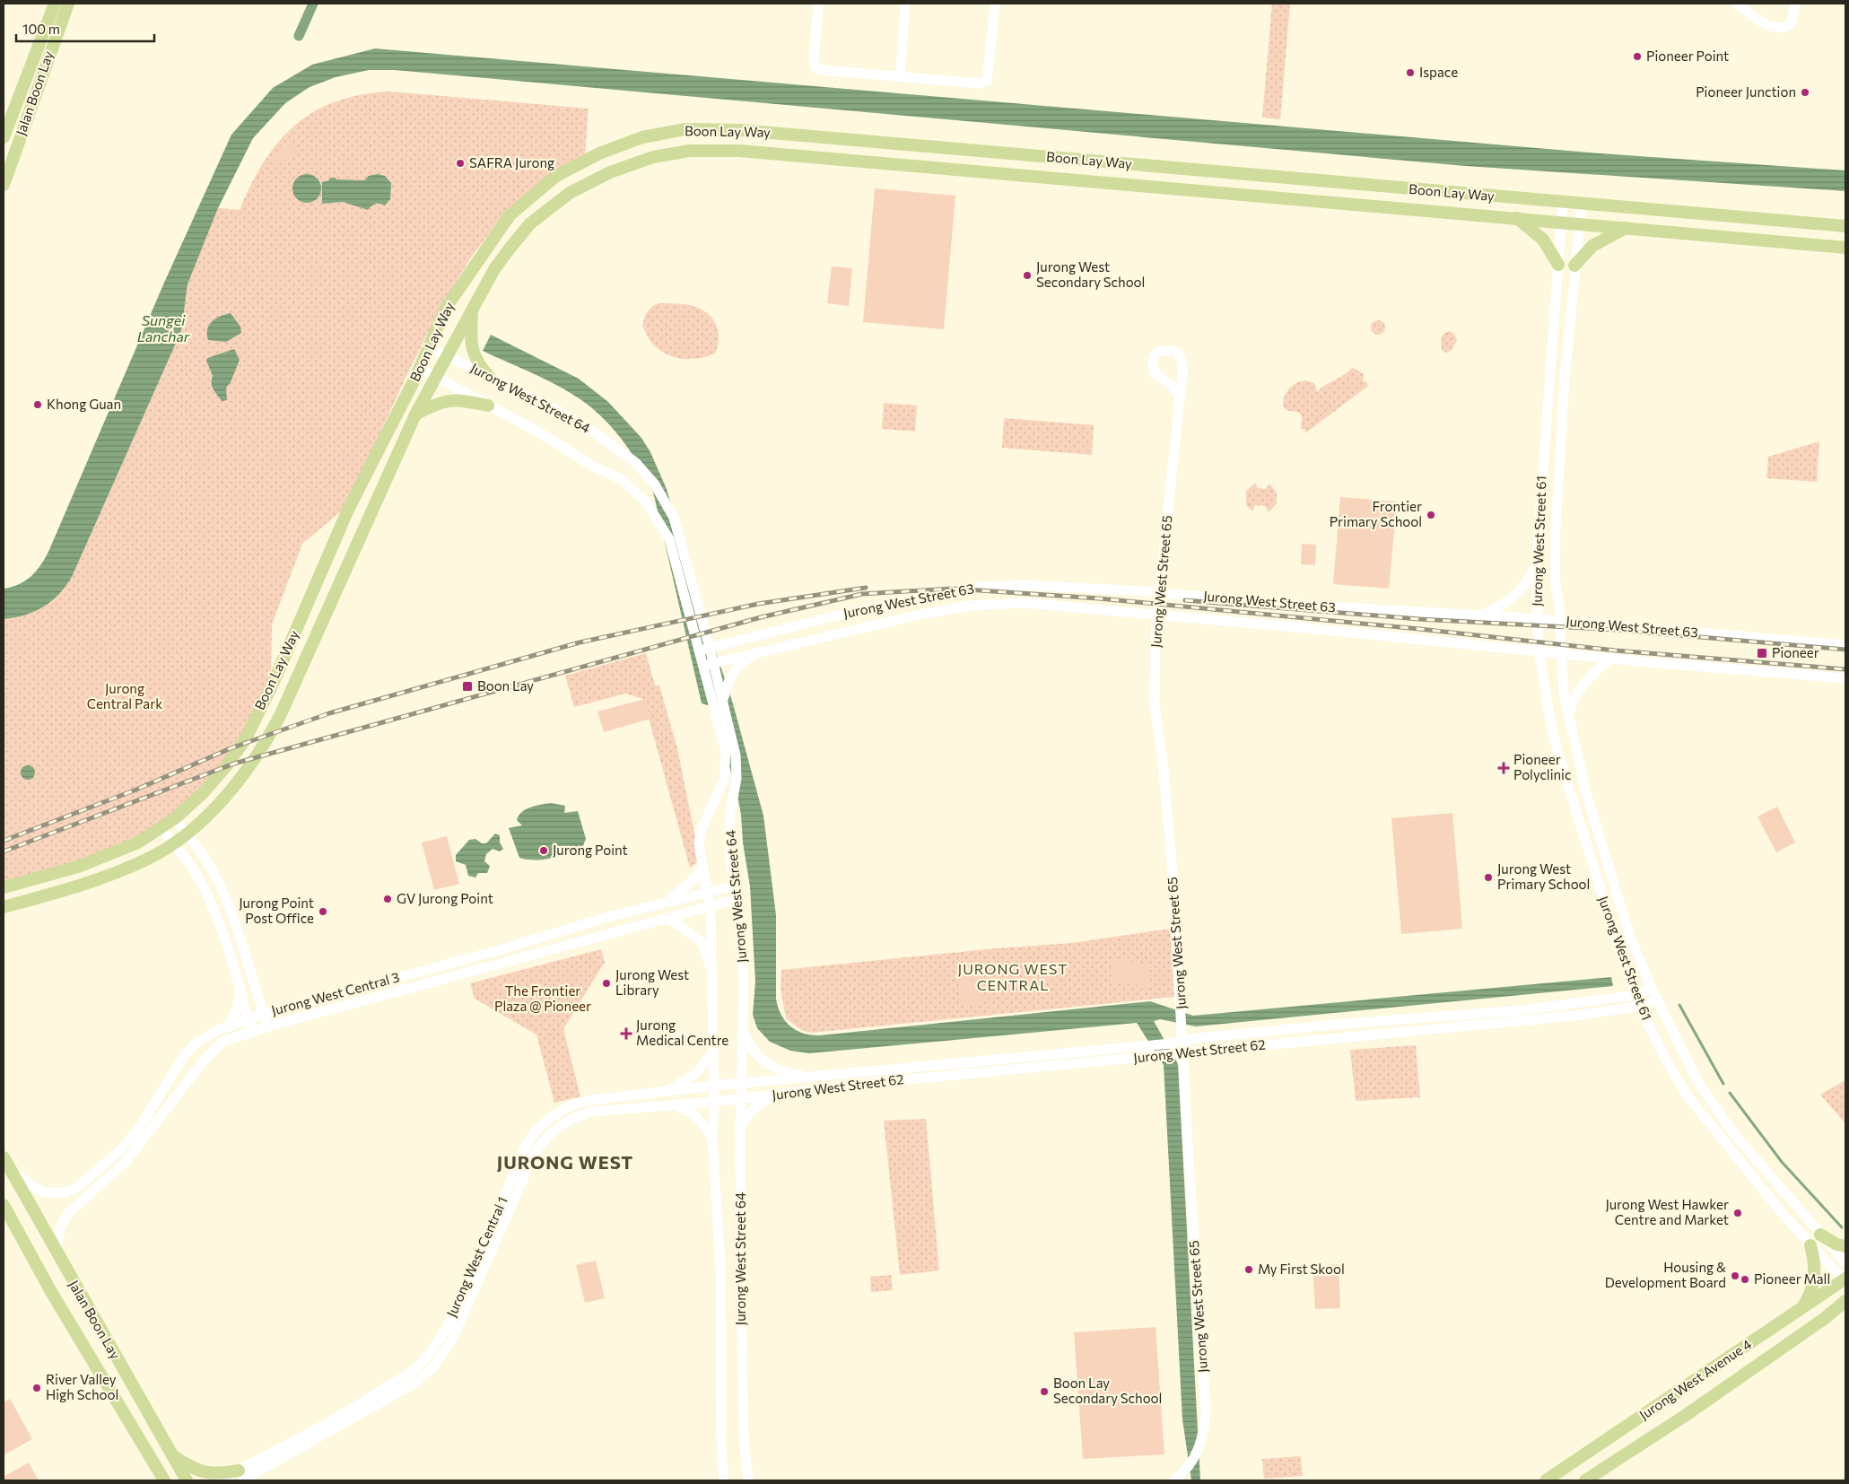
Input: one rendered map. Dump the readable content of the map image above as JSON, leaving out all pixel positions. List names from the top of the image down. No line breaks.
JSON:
{"streets":{"main road":["Jalan Boon Lay","Boon Lay Way","Jurong West Avenue 4"],"street":["Jurong West Street 64","Jurong West Street 61","Jurong West Street 65","Jurong West Street 63","Jurong West Central 3","Jurong West Street 62","Jurong West Central 1"]},"crossings":[["Jalan Boon Lay","Jurong West Central 3"],["Boon Lay Way","Jurong West Street 64"],["Boon Lay Way","Jurong West Street 61"],["Jurong West Street 64","Jurong West Street 63"],["Jurong West Street 64","Jurong West Central 3"],["Jurong West Street 64","Jurong West Street 62"],["Jurong West Street 64","Jurong West Central 1"],["Jurong West Street 61","Jurong West Street 63"],["Jurong West Street 61","Jurong West Street 62"],["Jurong West Street 61","Jurong West Avenue 4"],["Jurong West Street 65","Jurong West Street 63"],["Jurong West Street 65","Jurong West Street 62"],["Jurong West Street 62","Jurong West Central 1"]],"districts":["JURONG WEST CENTRAL","JURONG WEST"],"water":["Sungei Lanchar"],"parks":["Jurong Central Park","The Frontier Plaza @ Pioneer"],"places":{"other":["Pioneer Point","Ispace","Pioneer Junction","SAFRA Jurong","Jurong West Secondary School","Khong Guan","Frontier Primary School","Jurong Point","Jurong West Primary School","GV Jurong Point","Jurong Point Post Office","Jurong West Library","Jurong West Hawker Centre and Market","My First Skool","Housing & Development Board","Pioneer Mall","River Valley High School","Boon Lay Secondary School"],"transit":["Pioneer","Boon Lay"],"health":["Pioneer Polyclinic","Jurong Medical Centre"]},"scale_bar":"100 m"}
